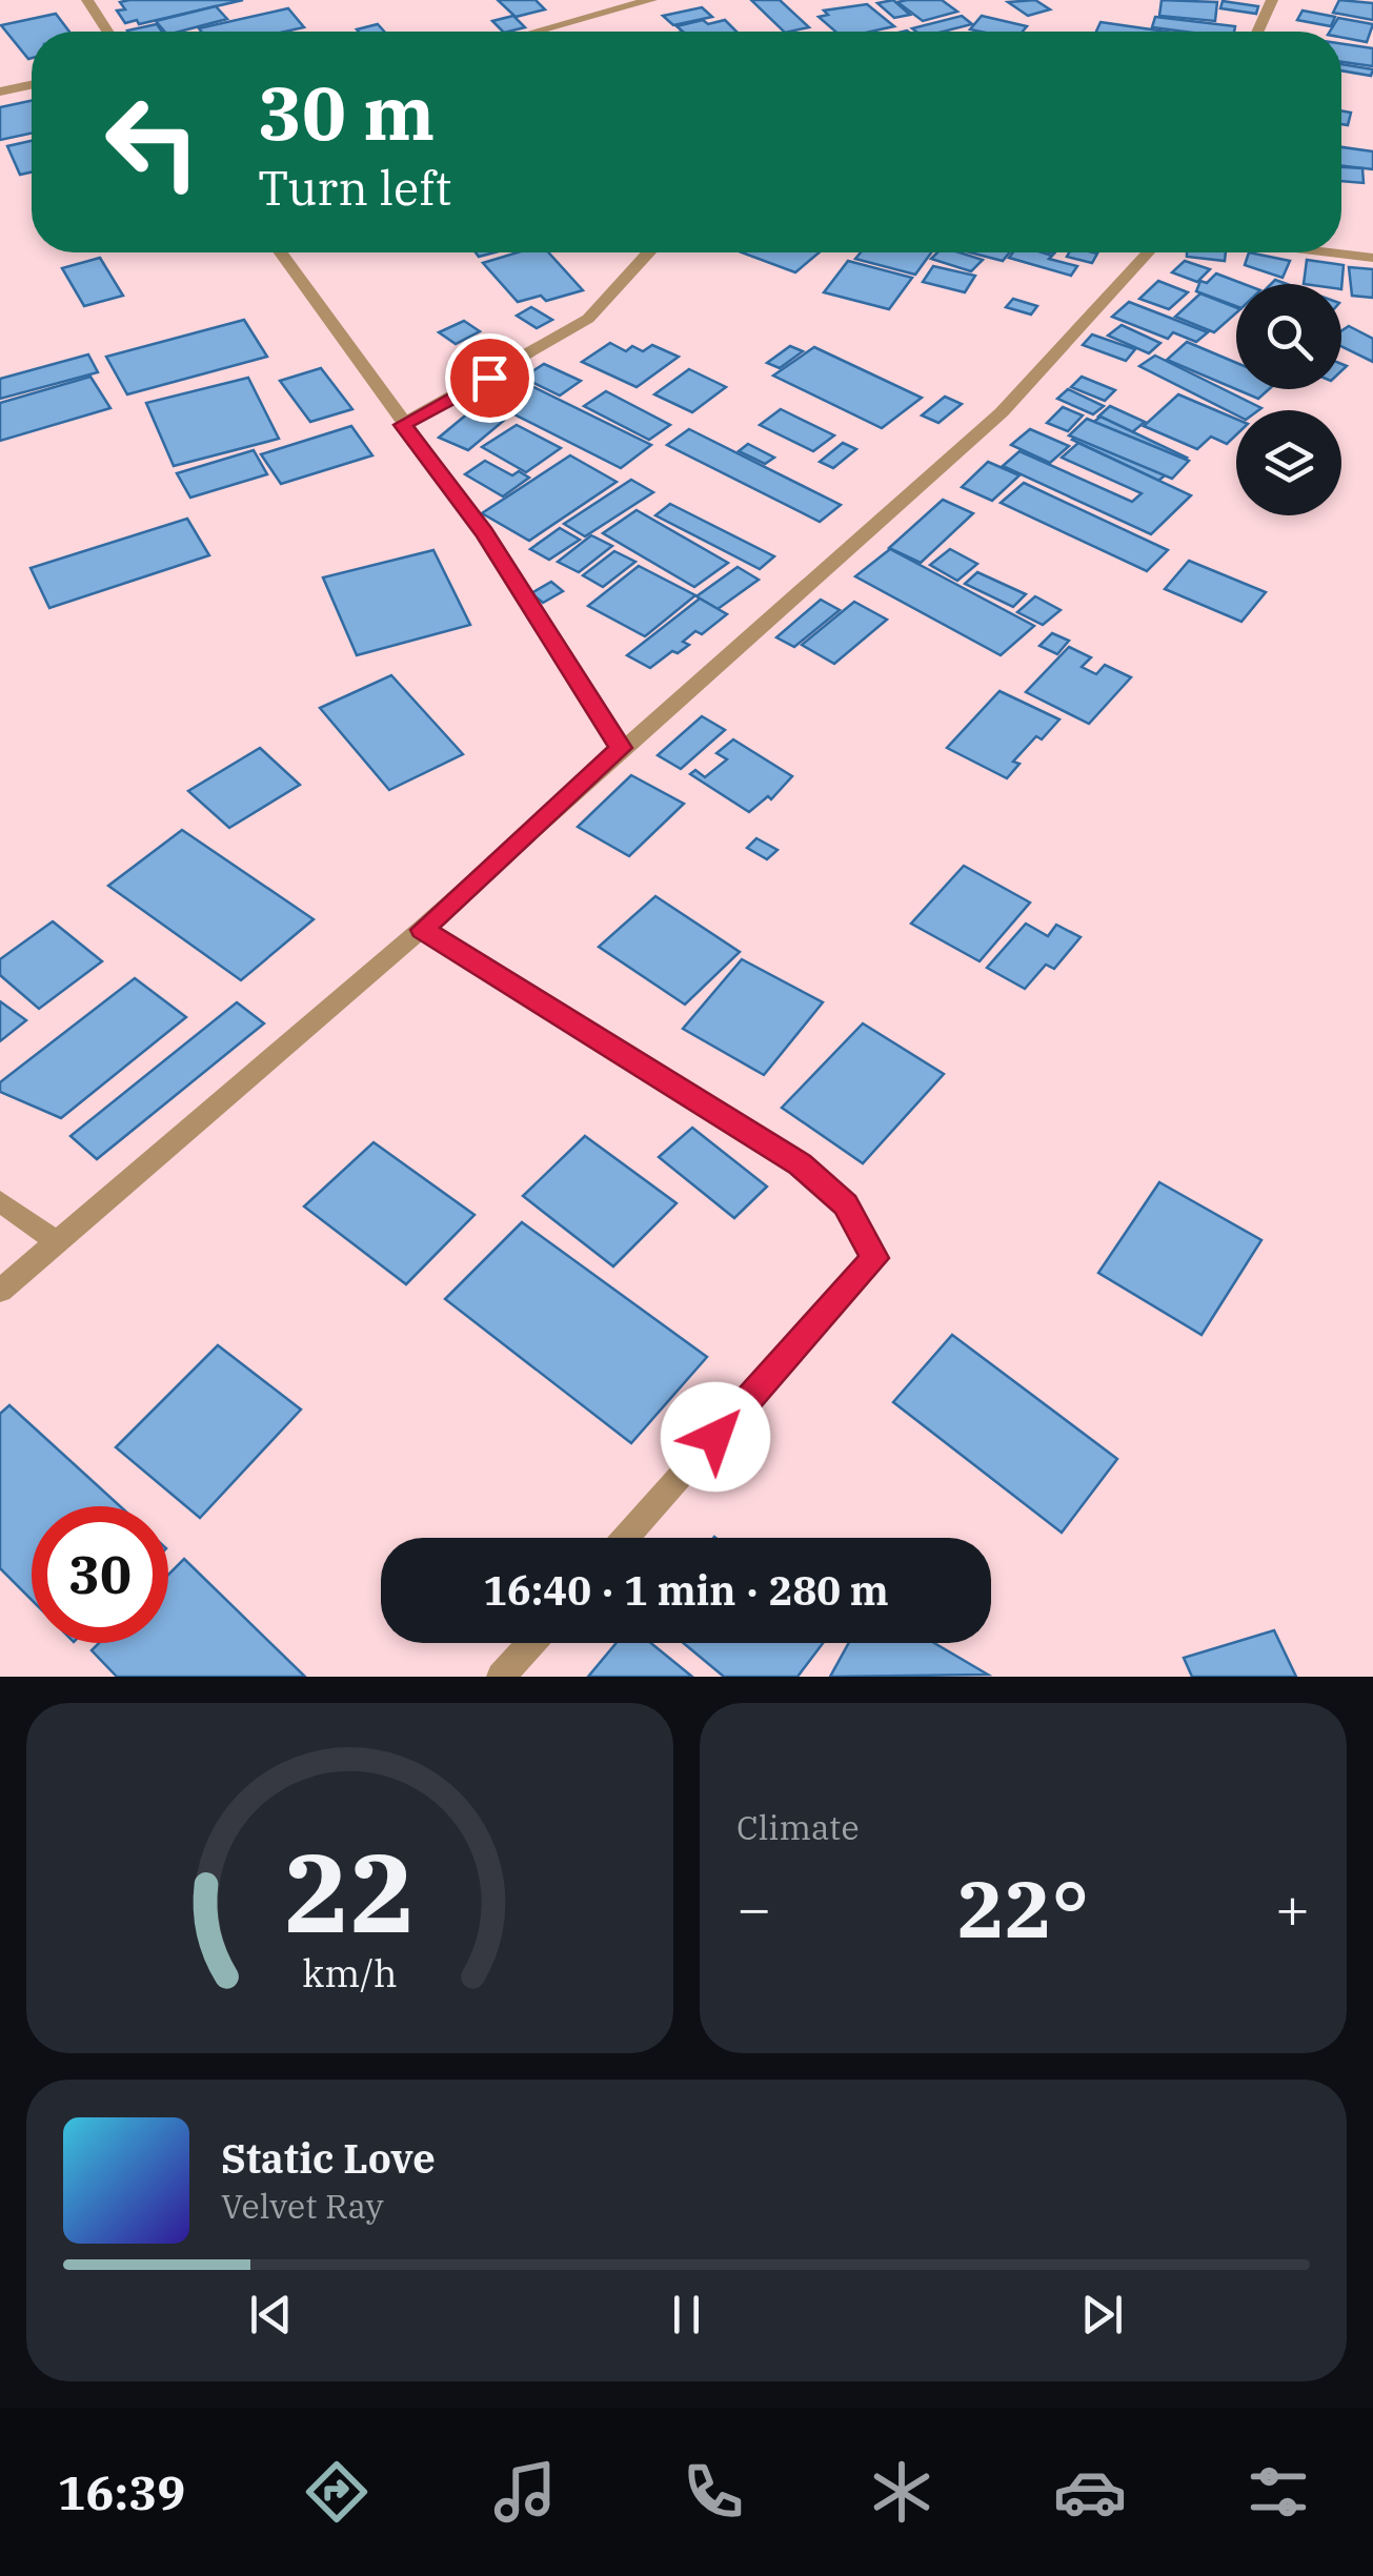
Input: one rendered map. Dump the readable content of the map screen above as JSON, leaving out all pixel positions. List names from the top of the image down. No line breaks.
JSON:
{"page":{"turn":["30 m","Turn left"],"limit":"30","trip":"16:40 · 1 min · 280 m","tile":"Climate","heat":["−","22°","+"],"song":["Static Love","Velvet Ray"],"tabs":"16:39","gauge":["22","km/h"]}}
